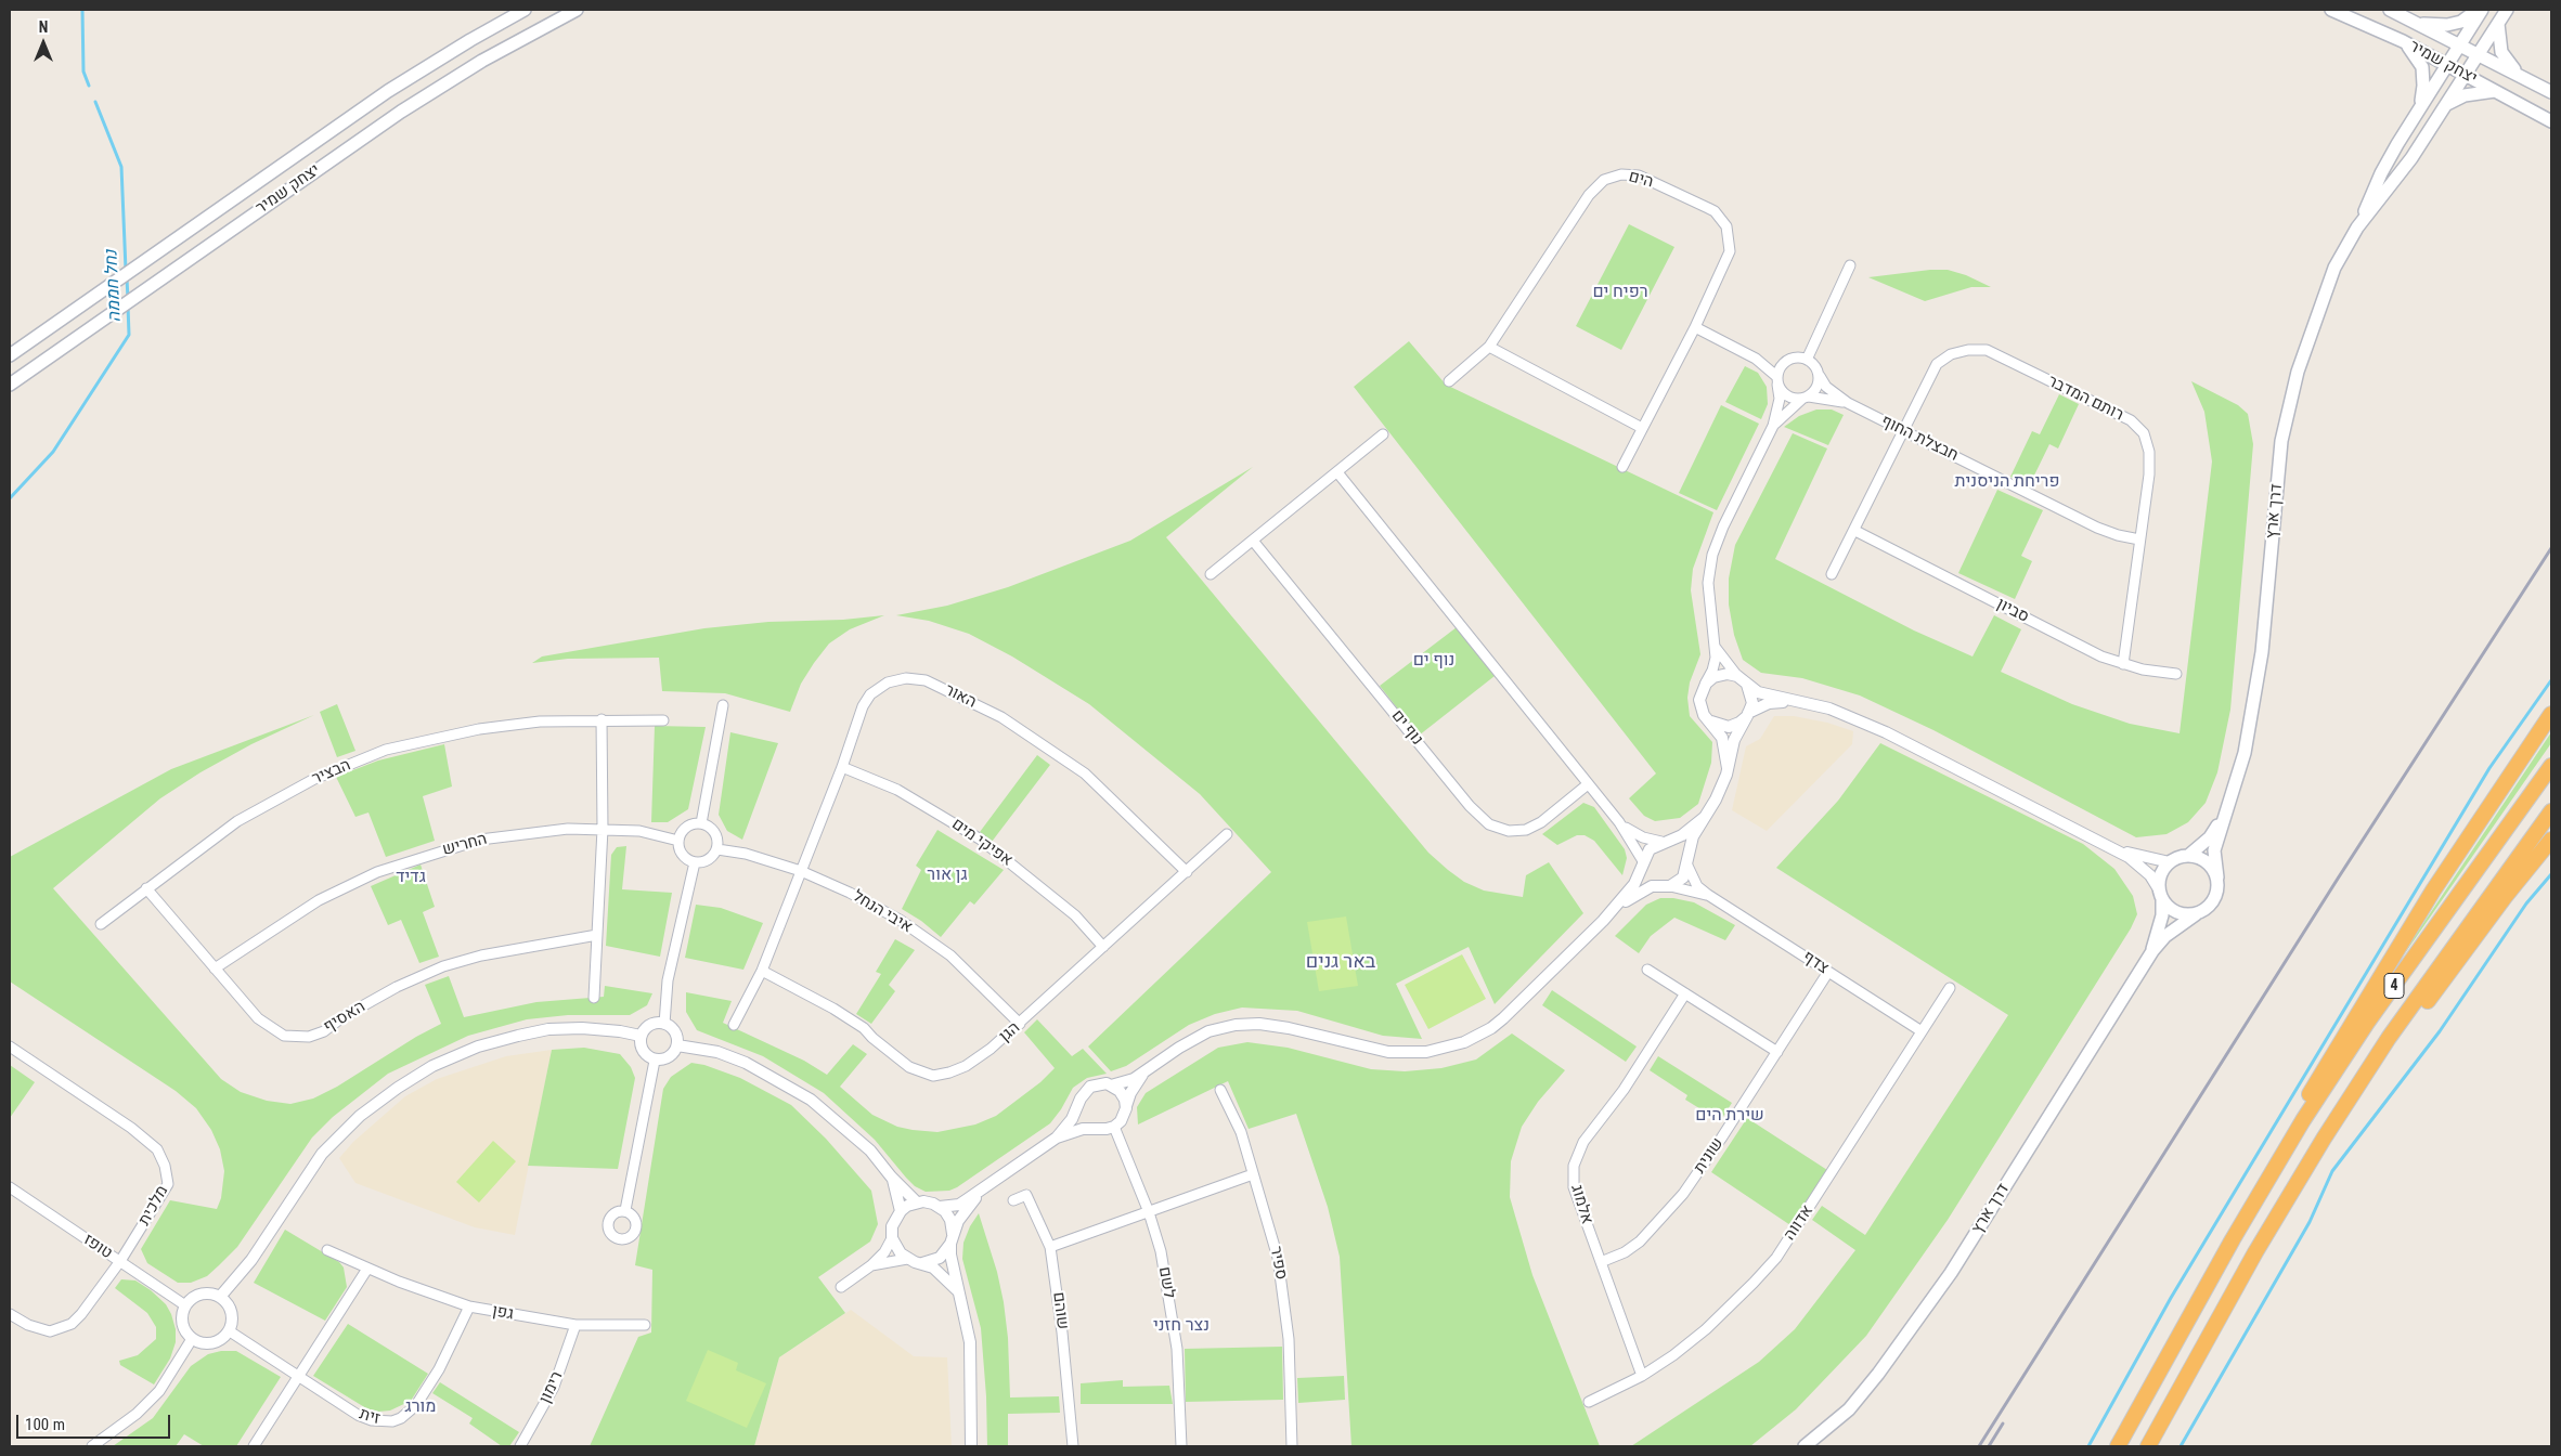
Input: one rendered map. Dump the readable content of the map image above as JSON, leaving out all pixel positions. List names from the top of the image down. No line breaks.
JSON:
{"streets":{"highway":["4"],"main road":["יצחק שמיר","דרך ארץ"],"street":["הים","רותם המדבר","חבצלת החוף","סביון","האור","נוף ים","הבציר","אפיקי מים","החריש","איבי הנחל","צדף","האסיף","הגן","שונית","אלמוג","מלכית","אדווה","טופז","ספיר","לשם","שוהם","גפן","רימון","זית"]},"crossings":[["יצחק שמיר","דרך ארץ"],["רותם המדבר","חבצלת החוף"],["רותם המדבר","סביון"],["האור","אפיקי מים"],["האור","איבי הנחל"],["האור","הגן"],["הבציר","האסיף"],["אפיקי מים","הגן"],["החריש","איבי הנחל"],["החריש","האסיף"],["איבי הנחל","הגן"],["צדף","שונית"],["צדף","אדווה"],["שונית","אלמוג"],["אלמוג","אדווה"],["מלכית","טופז"],["טופז","זית"],["גפן","רימון"],["גפן","זית"]],"districts":["רפיח ים","פריחת הניסנית","נוף ים","גן אור","גדיד","באר גנים","שירת הים","נצר חזני","מורג"],"water":["נחל חממה"],"scale_bar":"100 m","north":"top"}
